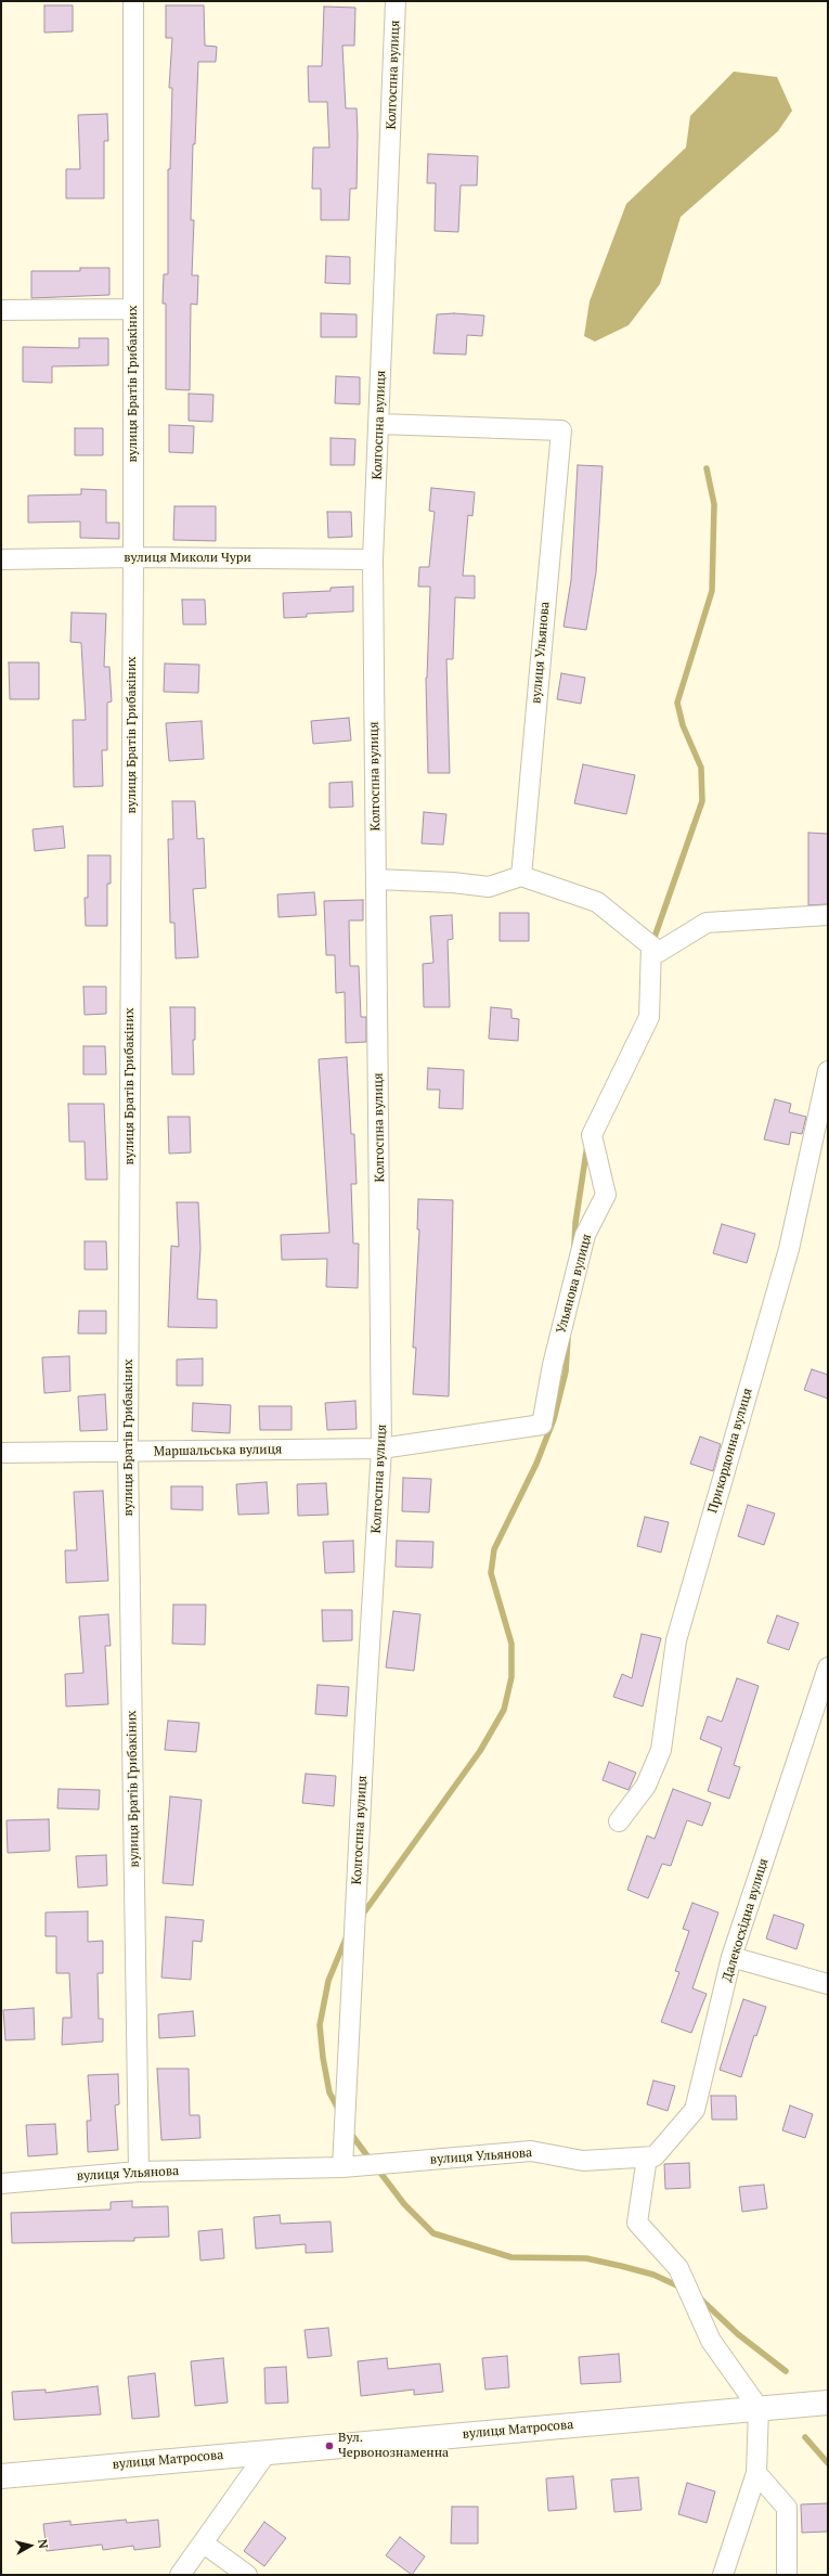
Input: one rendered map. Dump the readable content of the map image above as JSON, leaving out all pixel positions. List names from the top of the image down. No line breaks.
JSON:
{"streets":{"street":["Колгоспна вулиця","вулиця Братів Грибакіних","вулиця Миколи Чури","вулиця Ульянова","Ульянова вулиця","Маршальська вулиця","Прикордонна вулиця","Далекосхідна вулиця","вулиця Матросова"]},"crossings":[["Колгоспна вулиця","вулиця Миколи Чури"],["Колгоспна вулиця","вулиця Ульянова"],["Колгоспна вулиця","Ульянова вулиця"],["Колгоспна вулиця","Маршальська вулиця"],["вулиця Братів Грибакіних","вулиця Миколи Чури"],["вулиця Братів Грибакіних","вулиця Ульянова"],["вулиця Братів Грибакіних","Маршальська вулиця"],["вулиця Ульянова","Далекосхідна вулиця"],["Ульянова вулиця","Маршальська вулиця"]],"places":["Вул. Червонознаменна"],"north":"right"}
